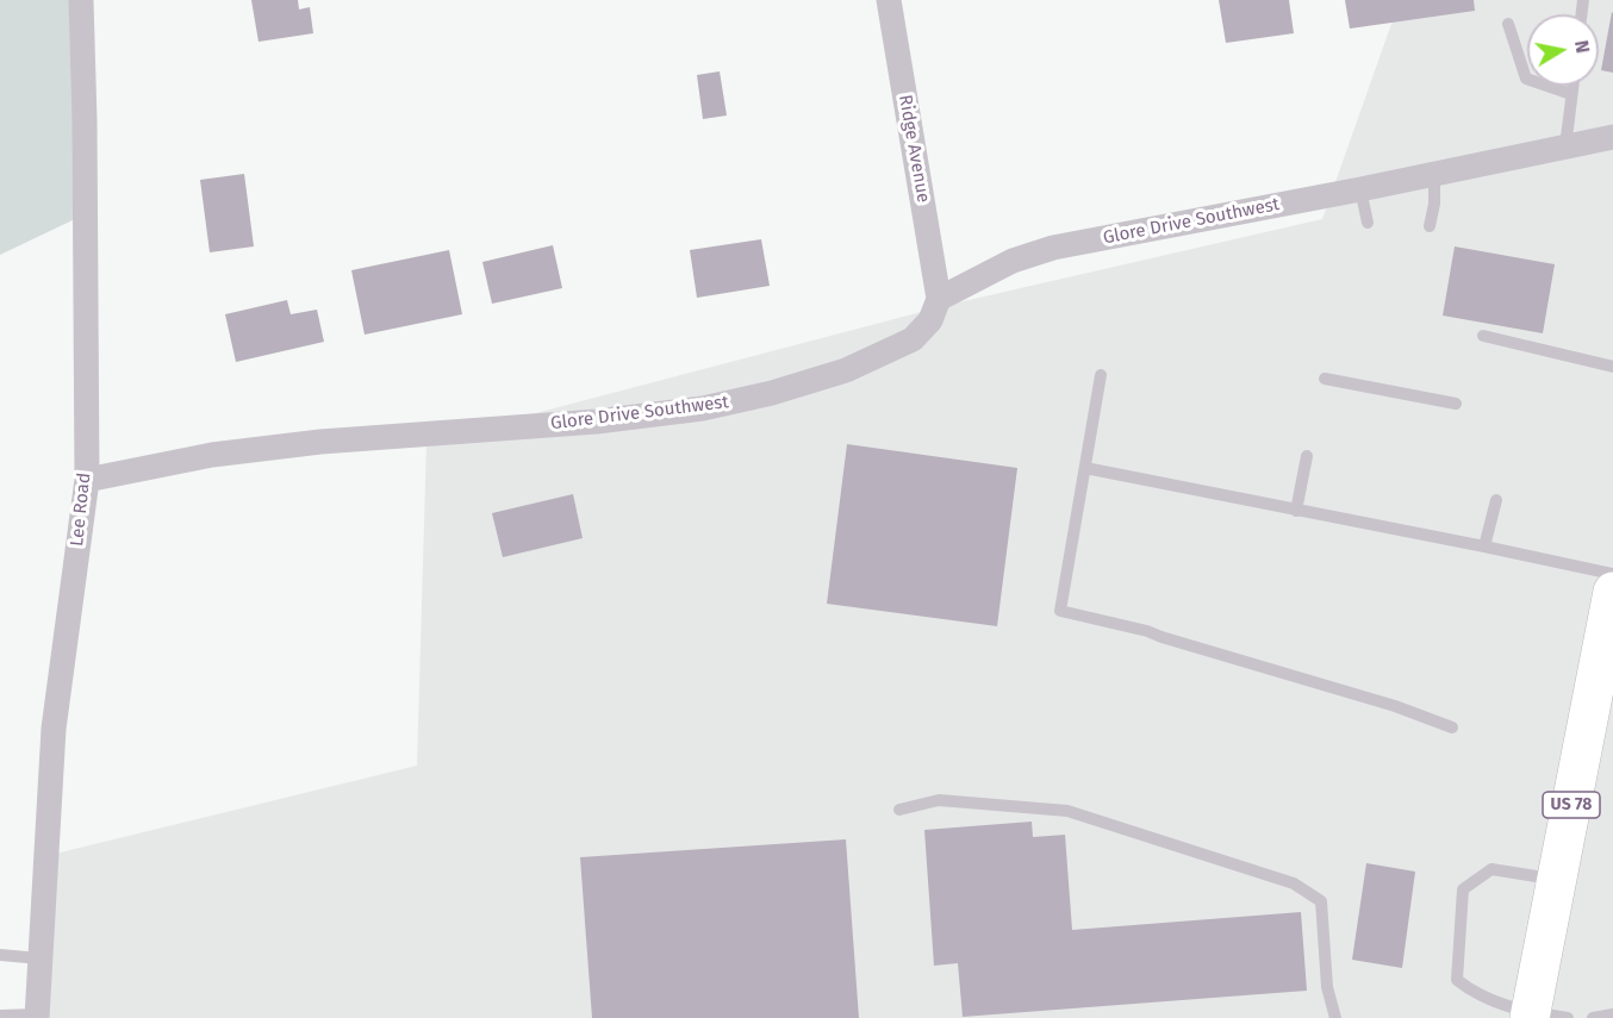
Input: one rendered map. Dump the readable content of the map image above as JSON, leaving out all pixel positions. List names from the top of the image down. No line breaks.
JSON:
{"streets":{"main road":["US 78"],"street":["Ridge Avenue","Glore Drive Southwest","Lee Road"]},"crossings":[["Ridge Avenue","Glore Drive Southwest"],["Glore Drive Southwest","Lee Road"]],"north":"right"}
